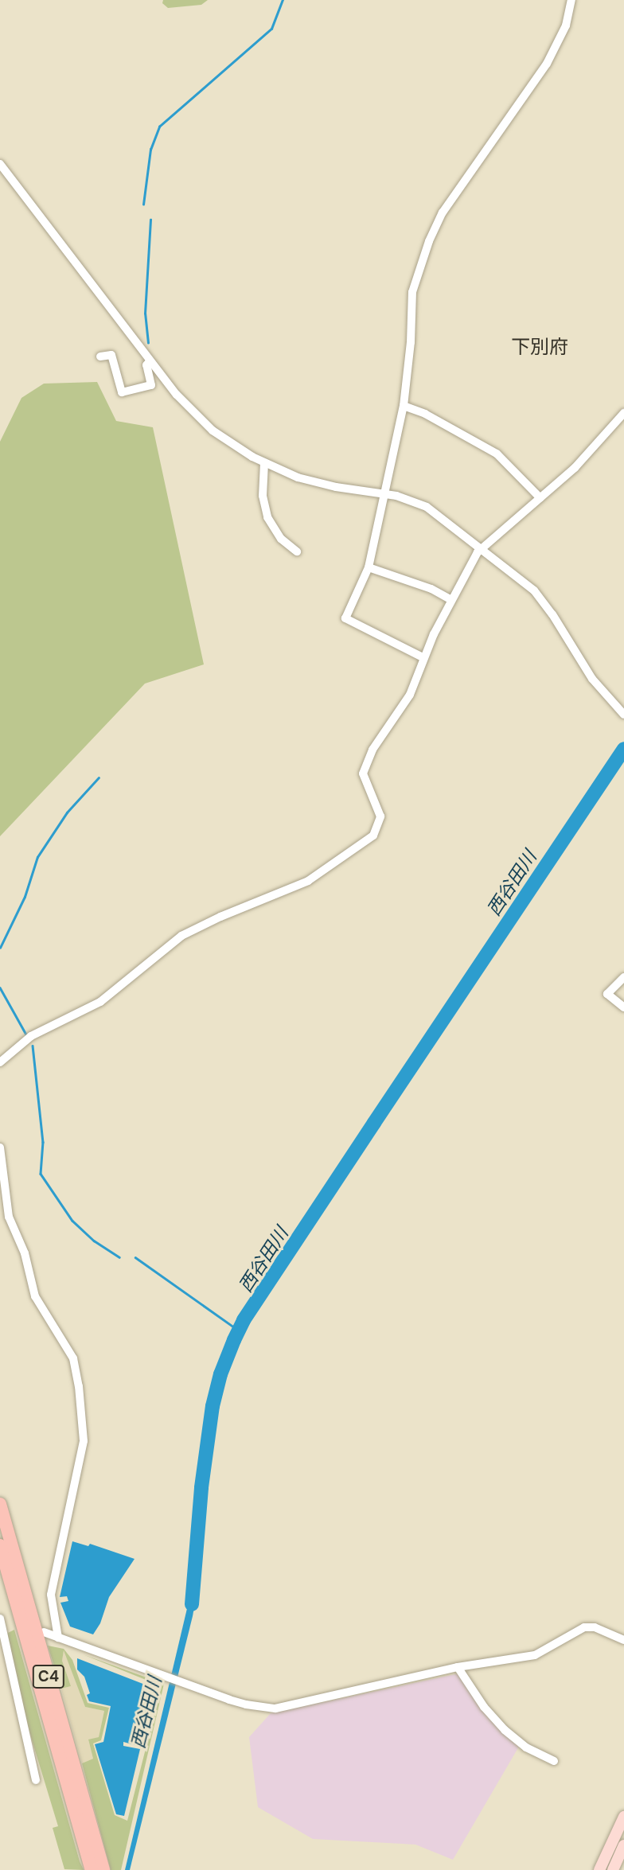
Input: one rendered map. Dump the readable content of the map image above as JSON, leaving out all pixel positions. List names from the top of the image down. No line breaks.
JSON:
{"streets":{"highway":["C4"]},"districts":["下別府"],"water":["西谷田川"]}
